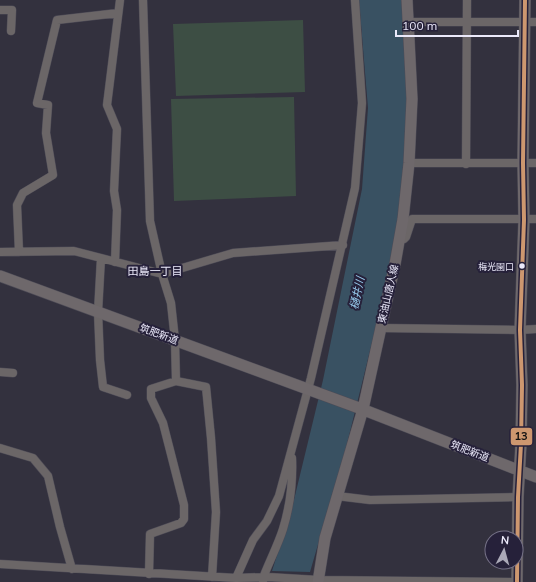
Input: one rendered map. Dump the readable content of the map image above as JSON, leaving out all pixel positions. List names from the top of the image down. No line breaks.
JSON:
{"streets":{"street":["東油山唐人線","筑肥新道"]},"crossings":[["東油山唐人線","筑肥新道"]],"districts":["田島一丁目"],"water":["樋井川"],"places":["梅光園口"],"lines":["transit line 13"],"scale_bar":"100 m","north":"top"}
